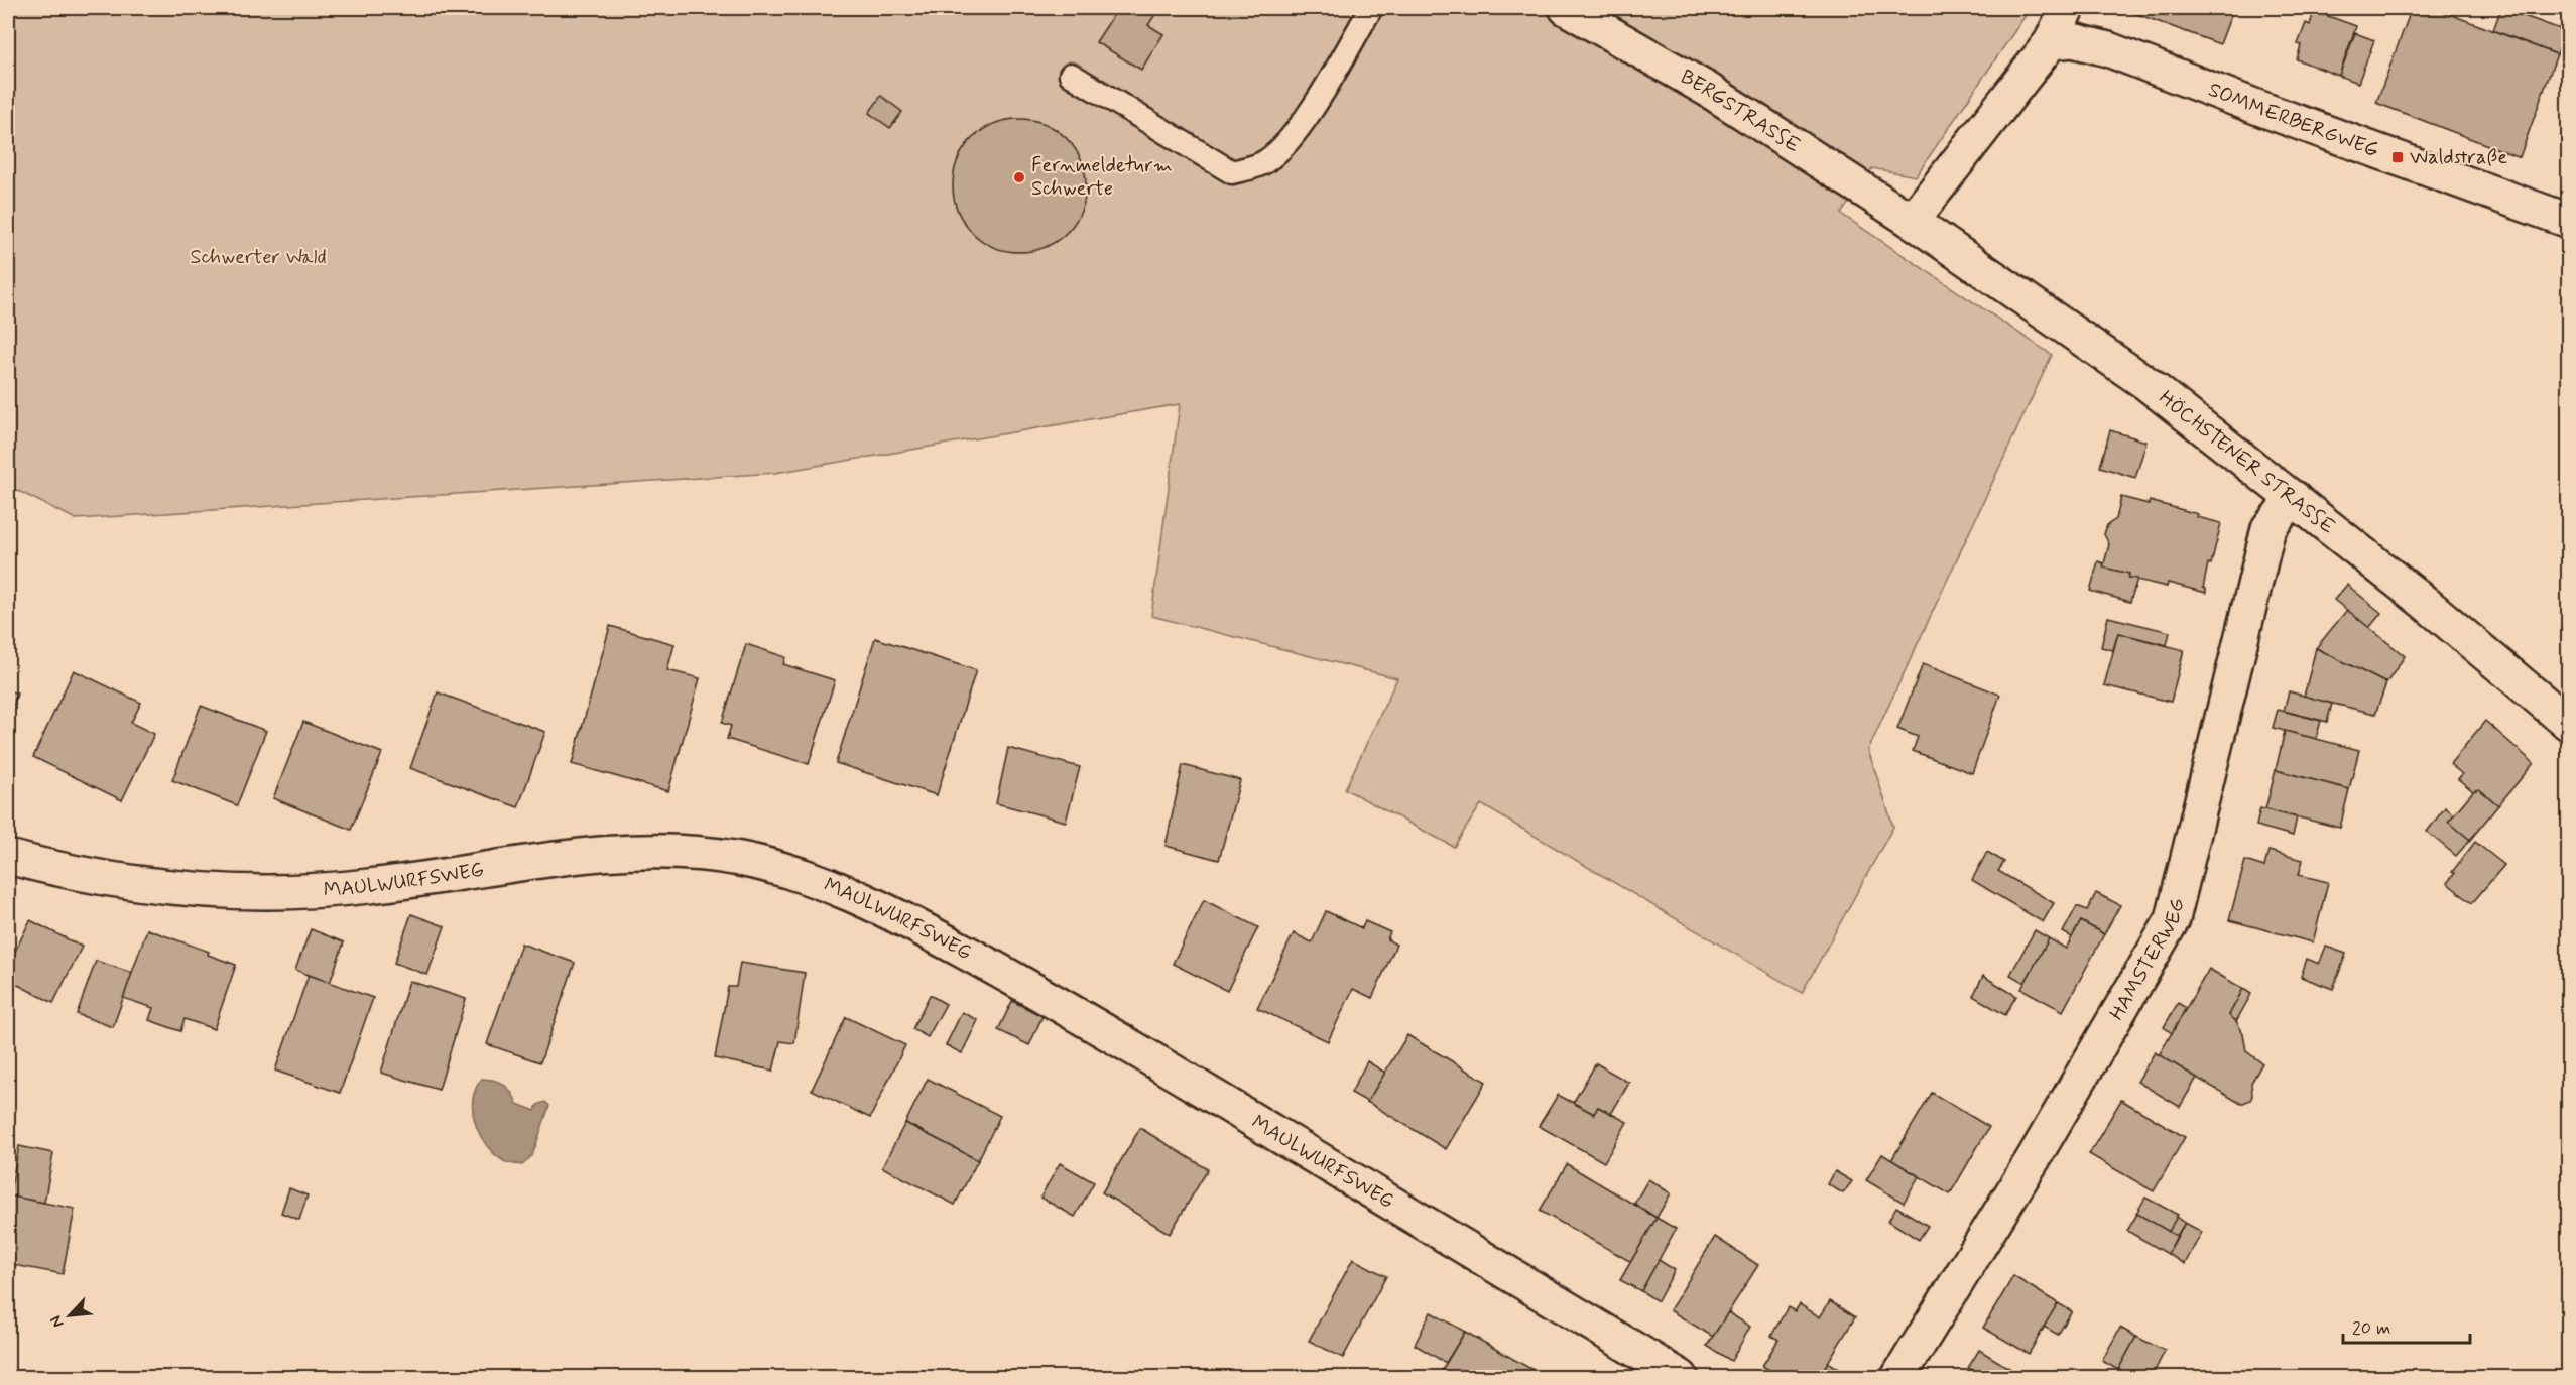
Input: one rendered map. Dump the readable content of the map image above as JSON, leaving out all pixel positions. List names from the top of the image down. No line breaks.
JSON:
{"streets":{"street":["BERGSTRASSE","SOMMERBERGWEG","HÖCHSTENER STRASSE","MAULWURFSWEG","HAMSTERWEG"]},"crossings":[["BERGSTRASSE","HÖCHSTENER STRASSE"],["HÖCHSTENER STRASSE","HAMSTERWEG"]],"parks":["Schwerter Wald"],"places":{"transit":["Waldstraße"],"other":["Fernmeldeturm Schwerte"]},"scale_bar":"20 m","north":"bottom left"}
